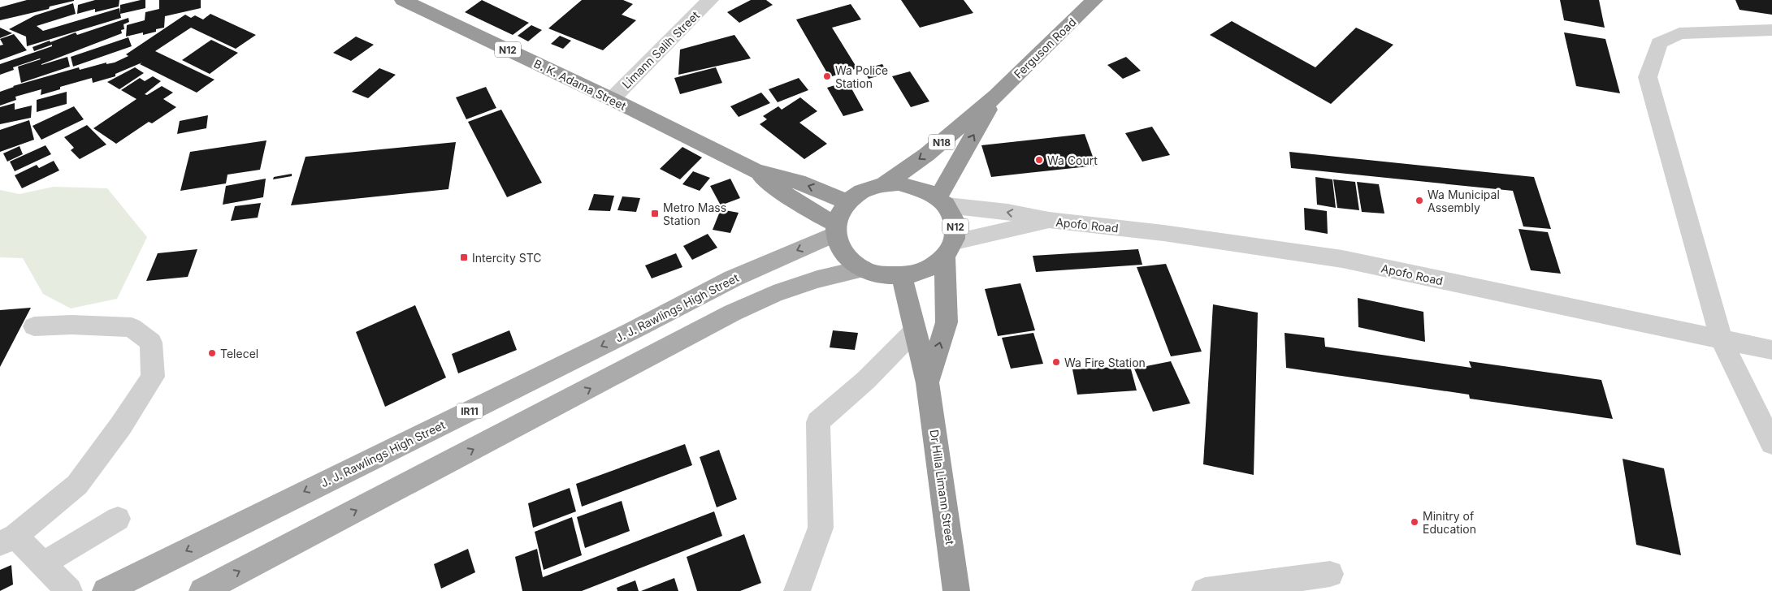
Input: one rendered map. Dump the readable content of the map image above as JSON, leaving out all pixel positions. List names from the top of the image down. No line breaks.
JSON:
{"streets":{"highway":["Ferguson Road","N12","B. K. Adama Street","N18","Dr Hilla Limann Street"],"main road":["J. J. Rawlings High Street","IR11"],"street":["Limann Salih Street","Apofo Road"]},"crossings":[["Ferguson Road","N12"],["Ferguson Road","B. K. Adama Street"],["Ferguson Road","Apofo Road"],["Ferguson Road","J. J. Rawlings High Street"],["N12","B. K. Adama Street"],["N12","Apofo Road"],["N12","J. J. Rawlings High Street"],["N12","Dr Hilla Limann Street"],["Limann Salih Street","B. K. Adama Street"],["B. K. Adama Street","Apofo Road"],["B. K. Adama Street","J. J. Rawlings High Street"],["Apofo Road","J. J. Rawlings High Street"]],"places":{"other":["Wa Police Station","Wa Court","Wa Municipal Assembly","Telecel","Wa Fire Station","Minitry of Education"],"transit":["Metro Mass Station","Intercity STC"]}}
